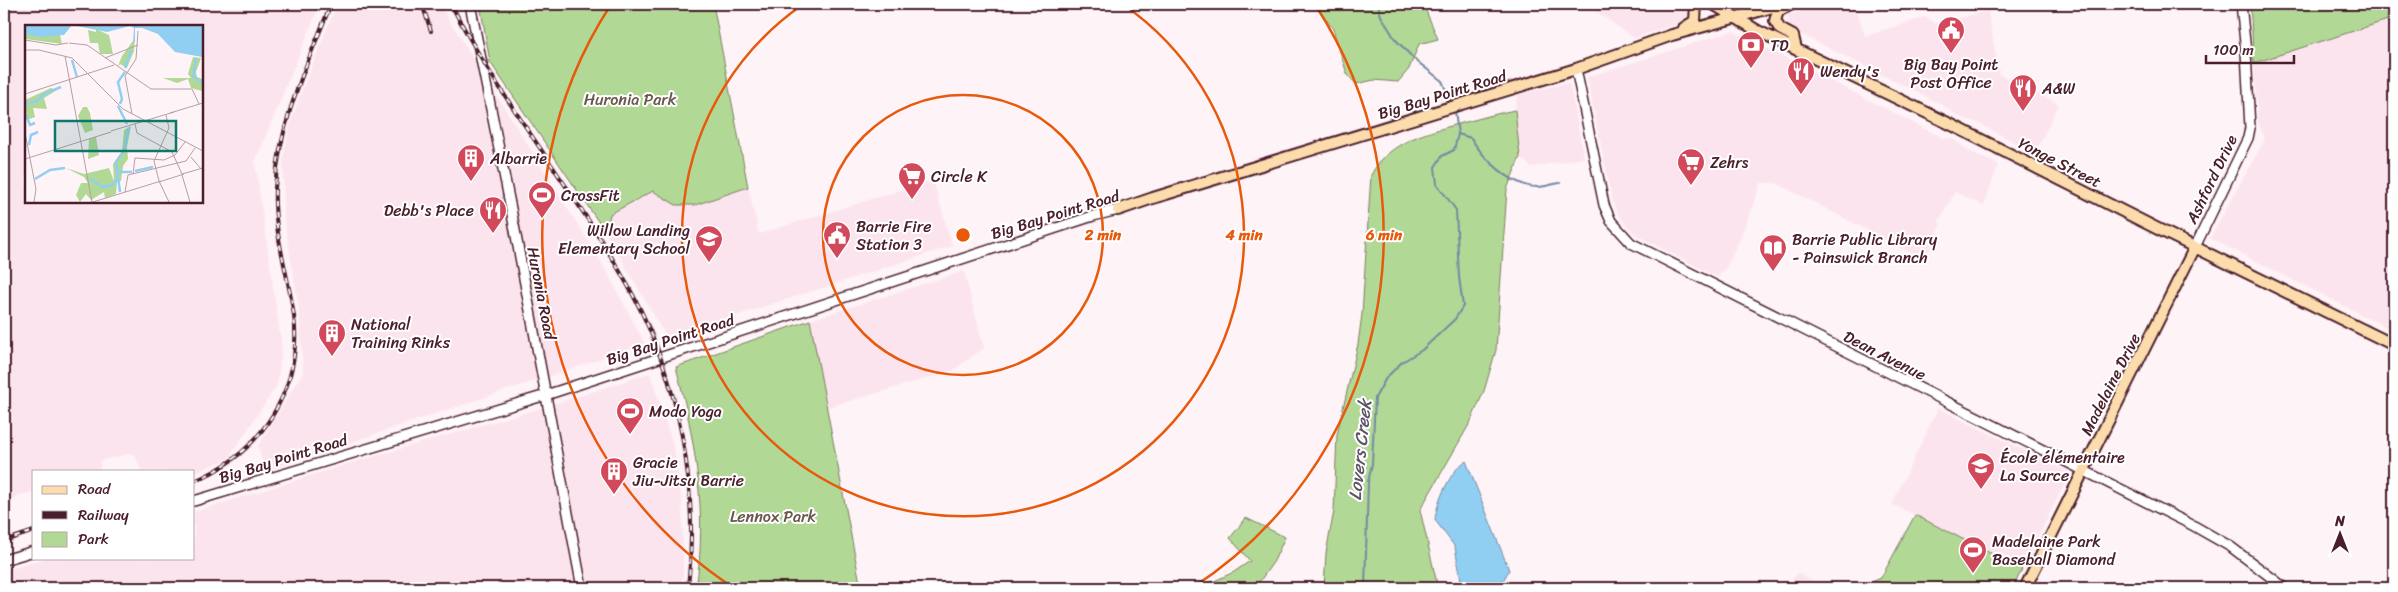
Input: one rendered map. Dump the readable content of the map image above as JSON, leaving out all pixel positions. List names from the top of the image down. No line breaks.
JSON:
{"streets":{"main road":["Big Bay Point Road","Yonge Street","Madelaine Drive"],"street":["Ashford Drive","Huronia Road","Dean Avenue"]},"crossings":[["Big Bay Point Road","Yonge Street"],["Big Bay Point Road","Huronia Road"],["Big Bay Point Road","Dean Avenue"],["Yonge Street","Ashford Drive"],["Yonge Street","Madelaine Drive"],["Ashford Drive","Madelaine Drive"],["Dean Avenue","Madelaine Drive"]],"water":["Lovers Creek"],"parks":["Huronia Park","Lennox Park"],"places":{"public building":["Big Bay Point Post Office","Barrie Fire Station 3"],"bank":["TD"],"restaurant":["Wendy's","A&W","Debb's Place"],"building":["Albarrie","National Training Rinks","Gracie Jiu-Jitsu Barrie"],"supermarket":["Zehrs","Circle K"],"sports":["CrossFit","Modo Yoga","Madelaine Park Baseball Diamond"],"school or university":["Willow Landing Elementary School","École élémentaire La Source"],"library":["Barrie Public Library - Painswick Branch"]},"legend":["Road","Railway","Park"],"scale_bar":"100 m","north":"top","rings":["2 min","4 min","6 min"]}
